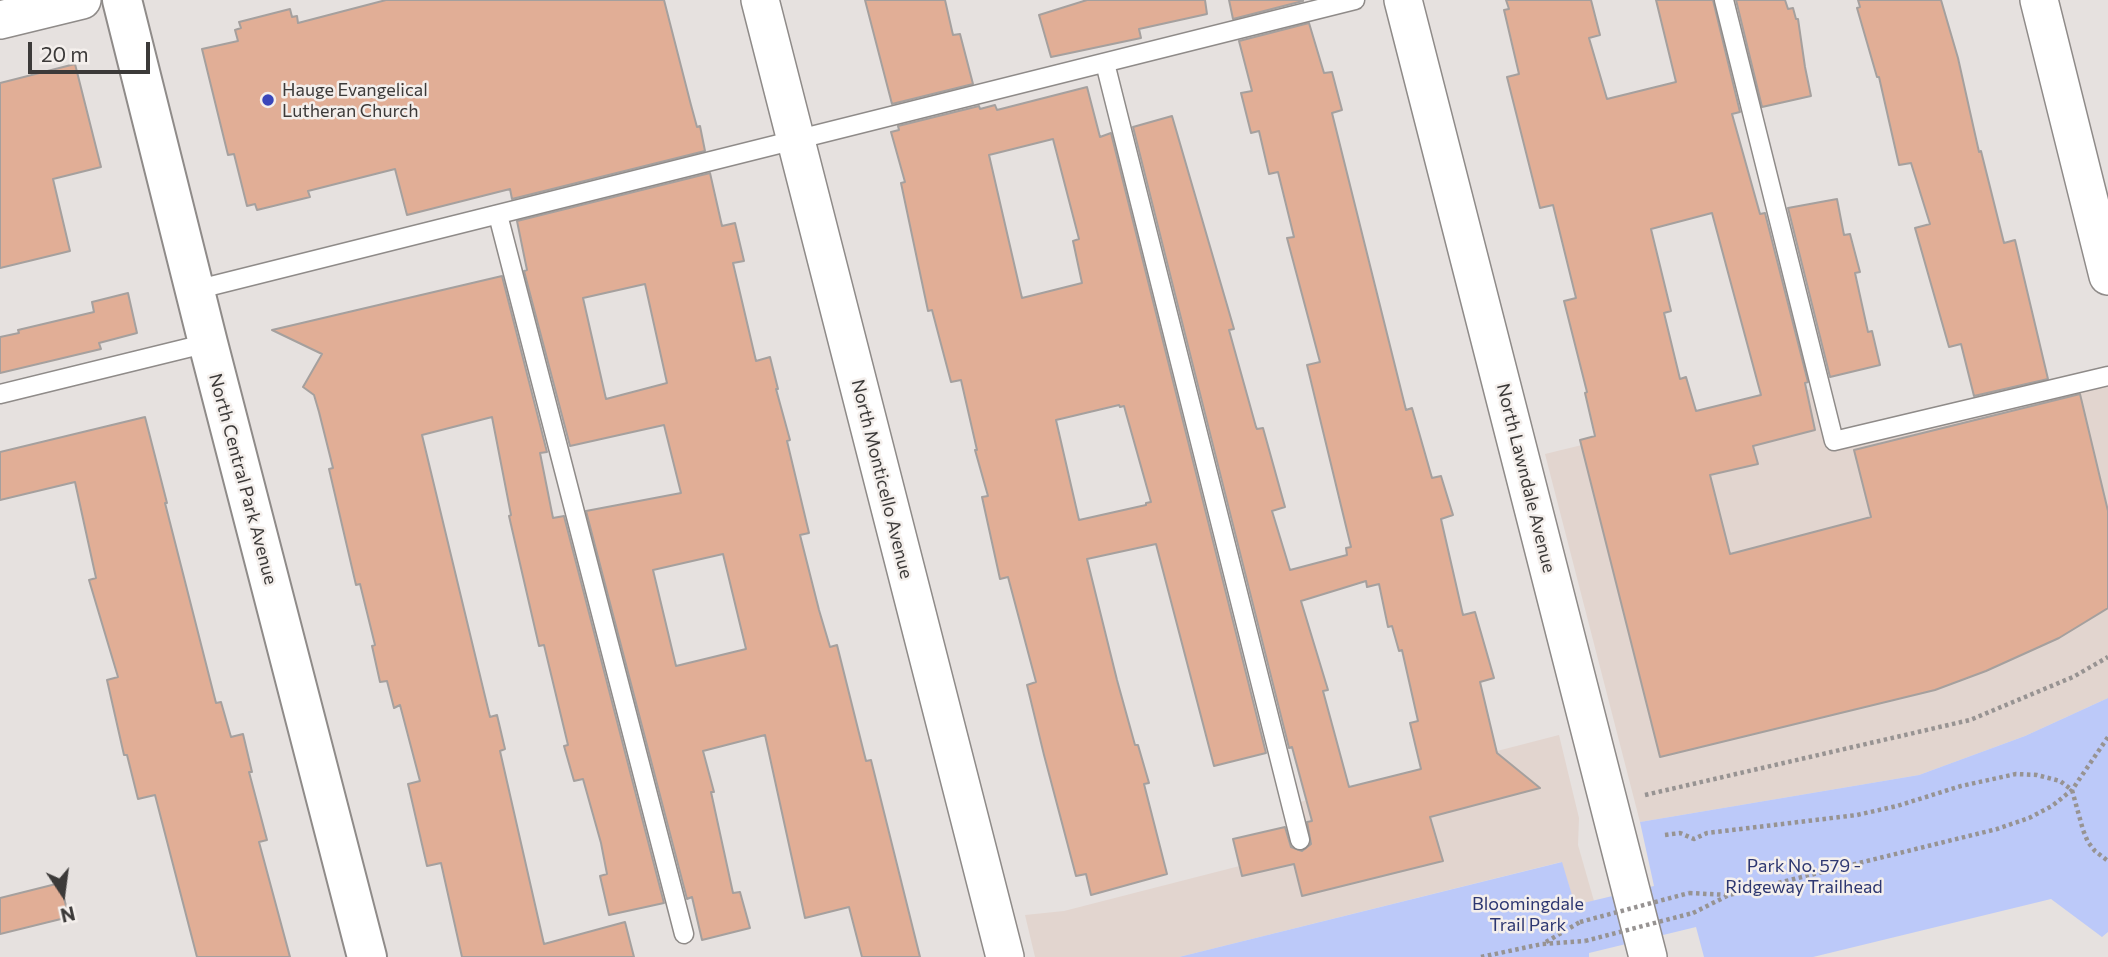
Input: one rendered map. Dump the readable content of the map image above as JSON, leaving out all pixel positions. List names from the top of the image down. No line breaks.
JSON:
{"streets":{"street":["North Lawndale Avenue","North Central Park Avenue","North Monticello Avenue"]},"parks":["Park No. 579 - Ridgeway Trailhead","Bloomingdale Trail Park"],"places":["Hauge Evangelical Lutheran Church"],"scale_bar":"20 m","north":"bottom"}
